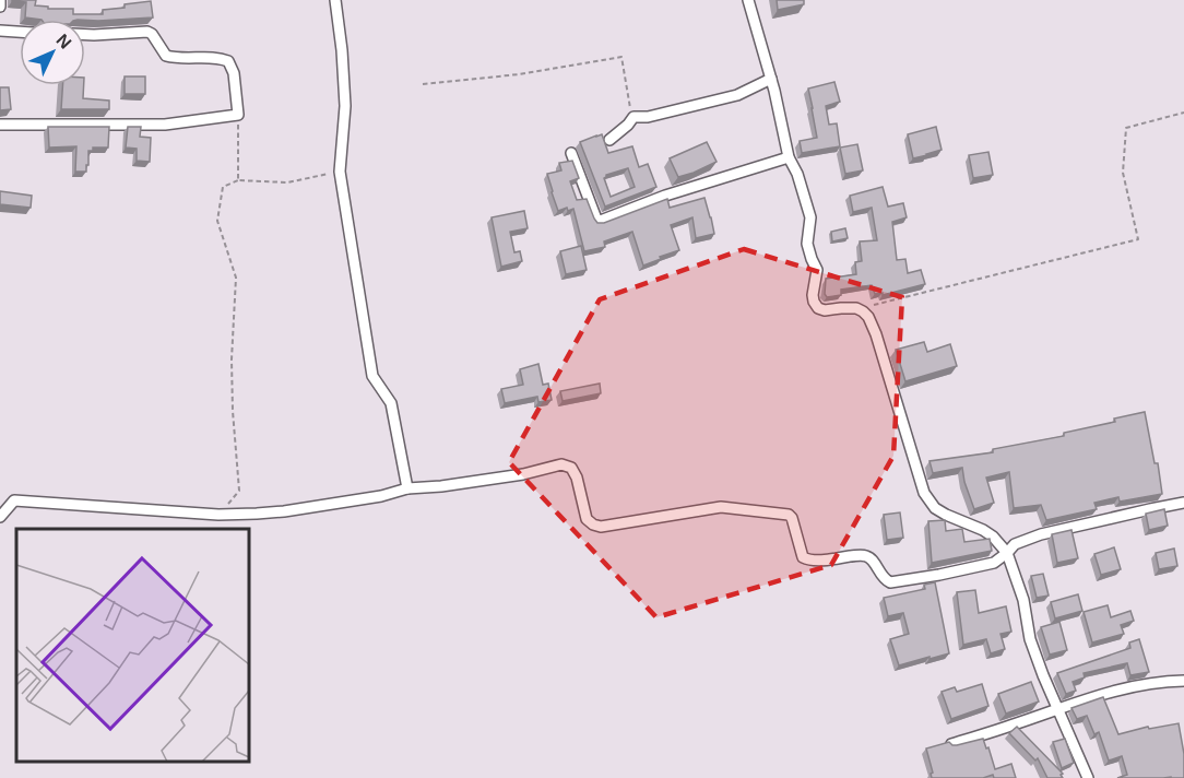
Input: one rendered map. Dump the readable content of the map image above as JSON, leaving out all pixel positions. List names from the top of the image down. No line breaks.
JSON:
{"north":"top right"}
